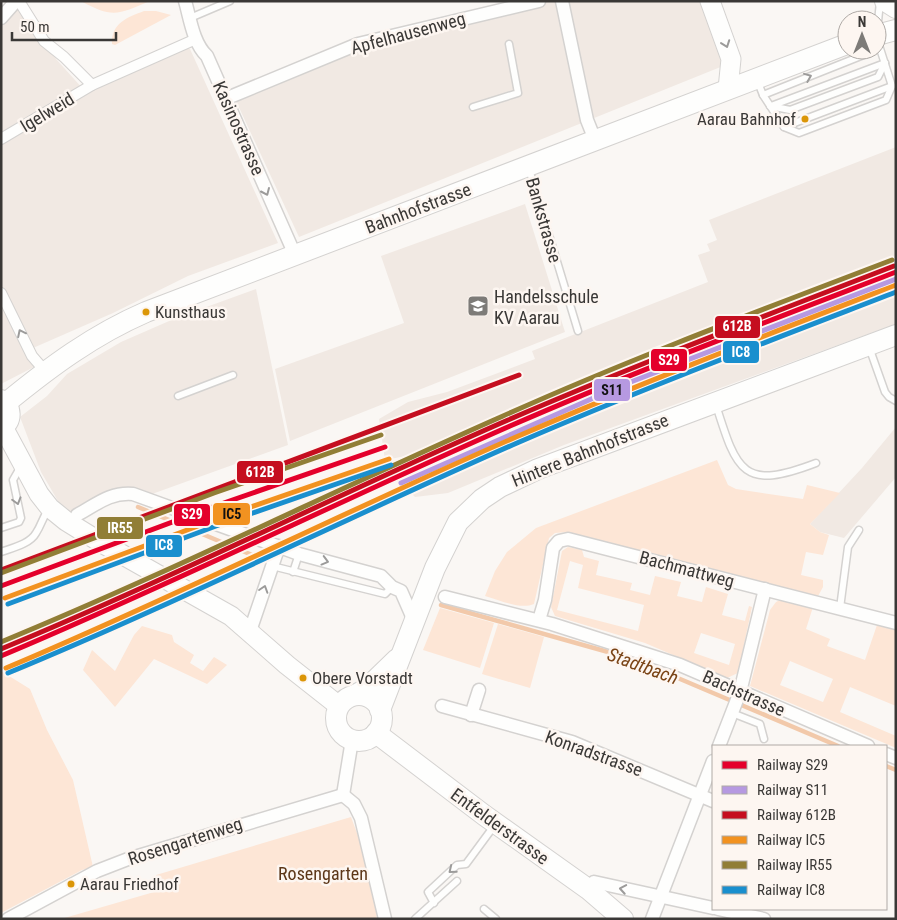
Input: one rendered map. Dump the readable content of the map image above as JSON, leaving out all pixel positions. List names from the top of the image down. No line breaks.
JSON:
{"streets":{"main road":["Bahnhofstrasse","Hintere Bahnhofstrasse","Entfelderstrasse"],"street":["Apfelhausenweg","Igelweid","Kasinostrasse","Bachmattweg","Bachstrasse","Konradstrasse","Rosengartenweg"],"lane":["Bankstrasse"]},"crossings":[["Apfelhausenweg","Kasinostrasse"],["Igelweid","Kasinostrasse"],["Kasinostrasse","Bahnhofstrasse"],["Bahnhofstrasse","Bankstrasse"],["Hintere Bahnhofstrasse","Entfelderstrasse"],["Bachmattweg","Bachstrasse"]],"one_way":["Kasinostrasse"],"water":["Stadtbach"],"parks":["Rosengarten"],"places":{"other":["Aarau Bahnhof","Kunsthaus","Obere Vorstadt","Aarau Friedhof"],"school or university":["Handelsschule KV Aarau"]},"lines":["rail line IR55","rail line 612B","rail line S29","rail line S11","rail line IC5","rail line IC8"],"legend":["Railway S29","Railway S11","Railway 612B","Railway IC5","Railway IR55","Railway IC8"],"scale_bar":"50 m","north":"top"}
